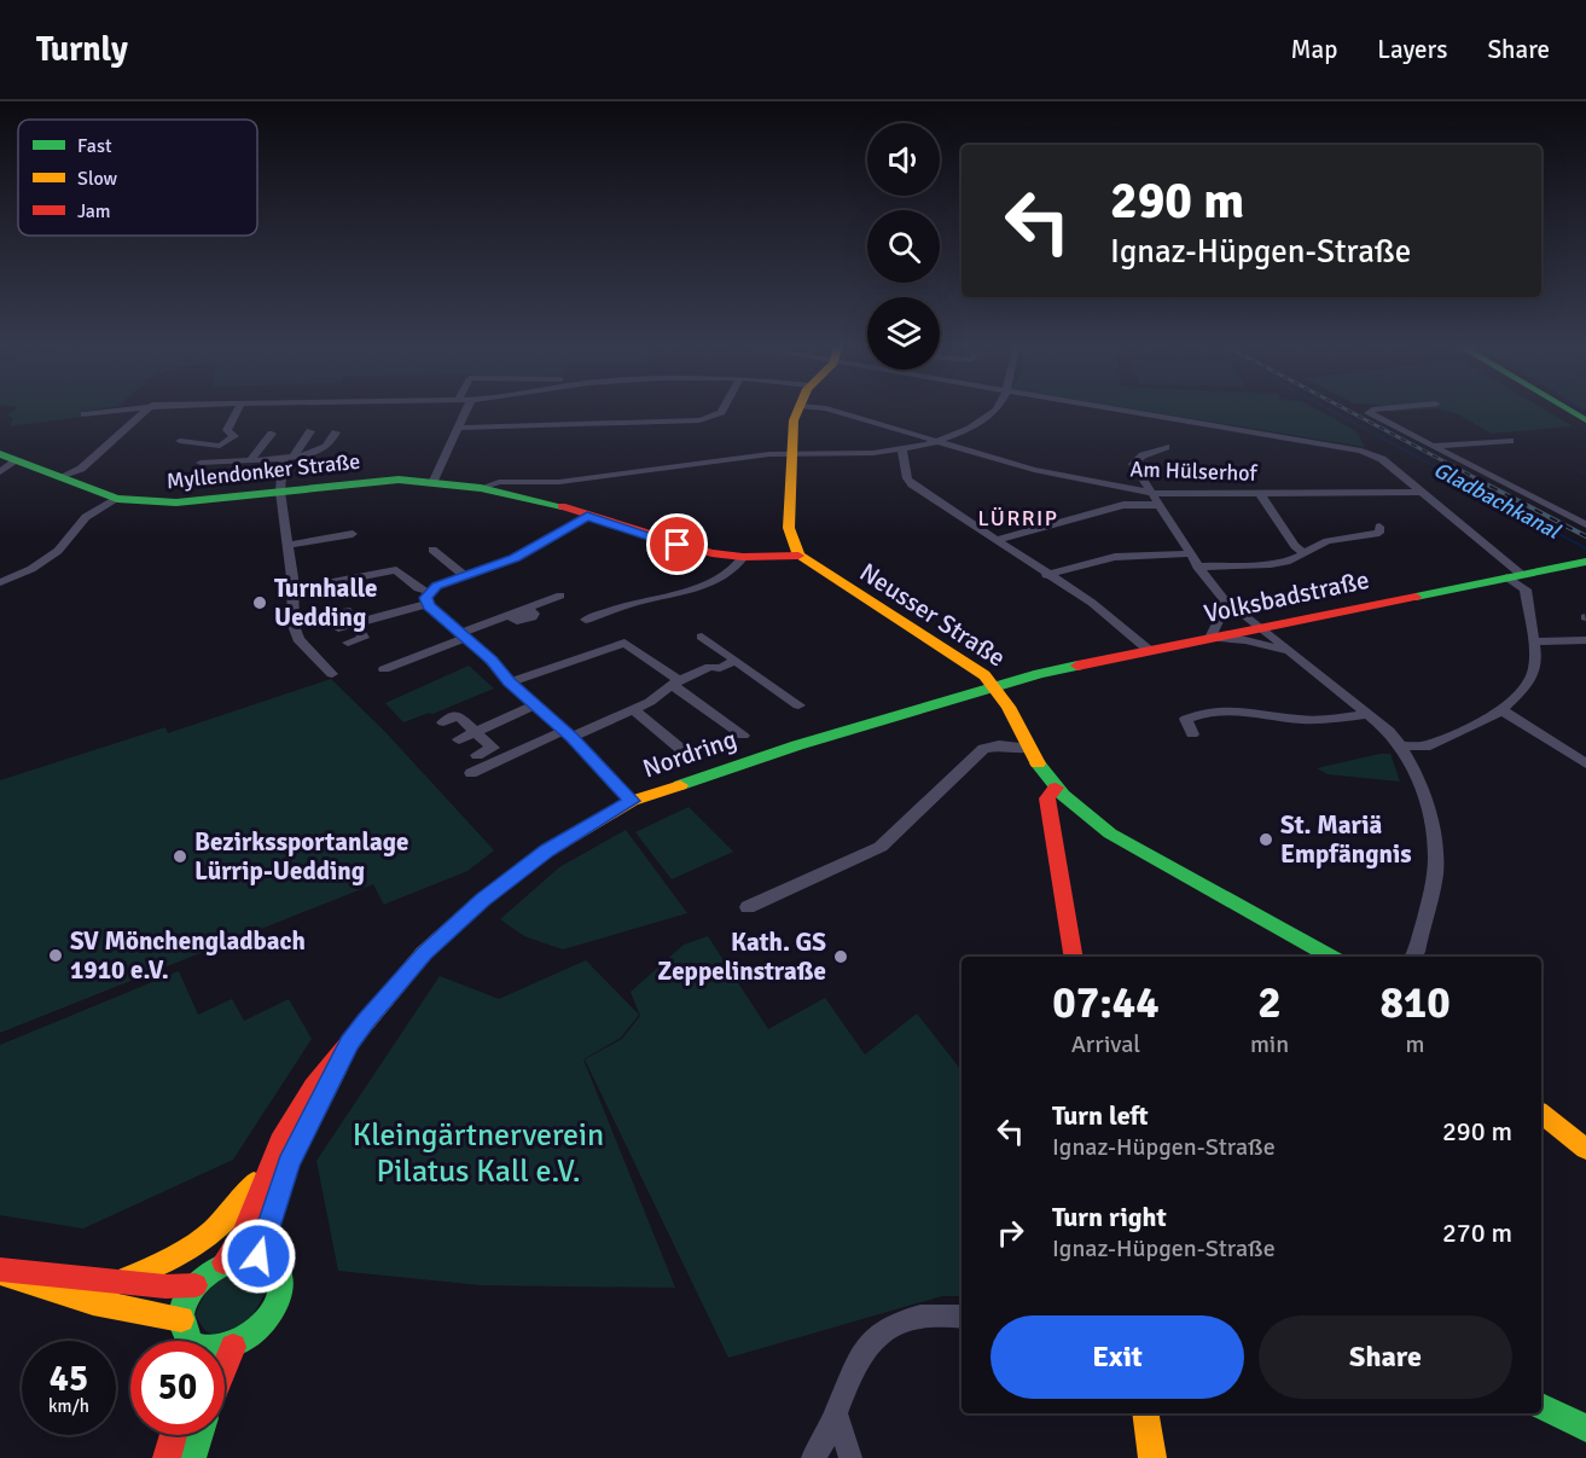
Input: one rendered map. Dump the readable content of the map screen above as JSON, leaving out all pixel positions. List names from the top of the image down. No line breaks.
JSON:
{"streets":{"street":["Myllendonker Straße","Am Hülserhof","Volksbadstraße","Neusser Straße","Nordring"]},"crossings":[["Myllendonker Straße","Neusser Straße"],["Volksbadstraße","Neusser Straße"],["Volksbadstraße","Nordring"],["Neusser Straße","Nordring"]],"districts":["LÜRRIP"],"water":["Gladbachkanal"],"parks":["Kleingärtnerverein Pilatus Kall e.V."],"places":["Turnhalle Uedding","St. Mariä Empfängnis","Bezirkssportanlage Lürrip-Uedding","SV Mönchengladbach 1910 e.V.","Kath. GS Zeppelinstraße"],"legend":["Fast","Slow","Jam"],"page":{"header":"Turnly","nav":["Map","Layers","Share"],"turn":["290 m","Ignaz-Hüpgen-Straße"],"eta":["07:44","Arrival","2","min","810","m"],"list":[{"name":"Turn left","note":"Ignaz-Hüpgen-Straße","value":"290 m"},{"name":"Turn right","note":"Ignaz-Hüpgen-Straße","value":"270 m"}],"buttons":["Exit","Share"],"speed":"45 km/h","limit":"50"}}
